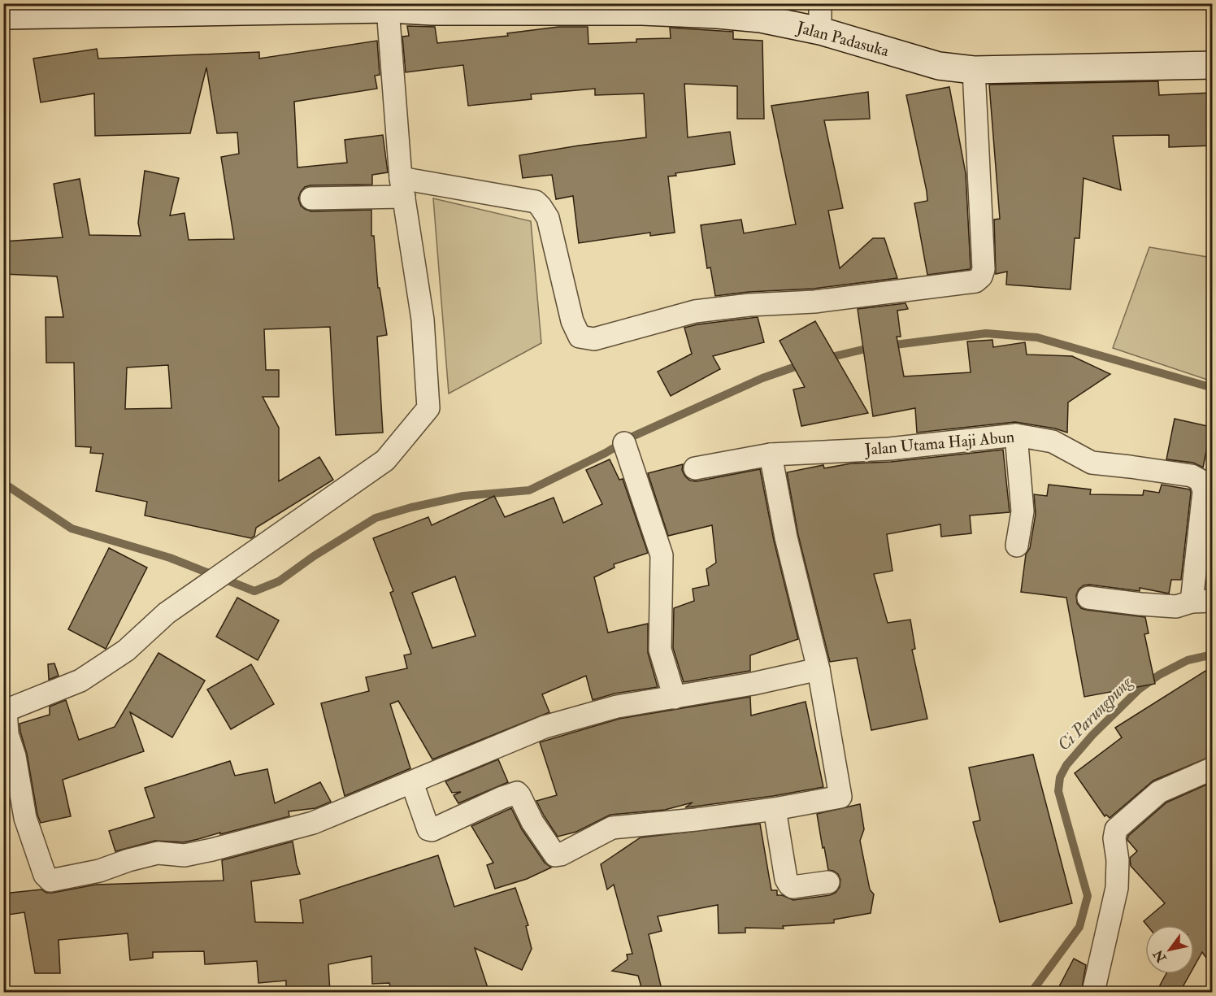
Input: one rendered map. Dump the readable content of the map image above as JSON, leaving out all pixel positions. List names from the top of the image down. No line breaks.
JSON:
{"streets":{"street":["Jalan Padasuka","Jalan Utama Haji Abun"]},"water":["Ci Parungpung"],"north":"bottom left"}
